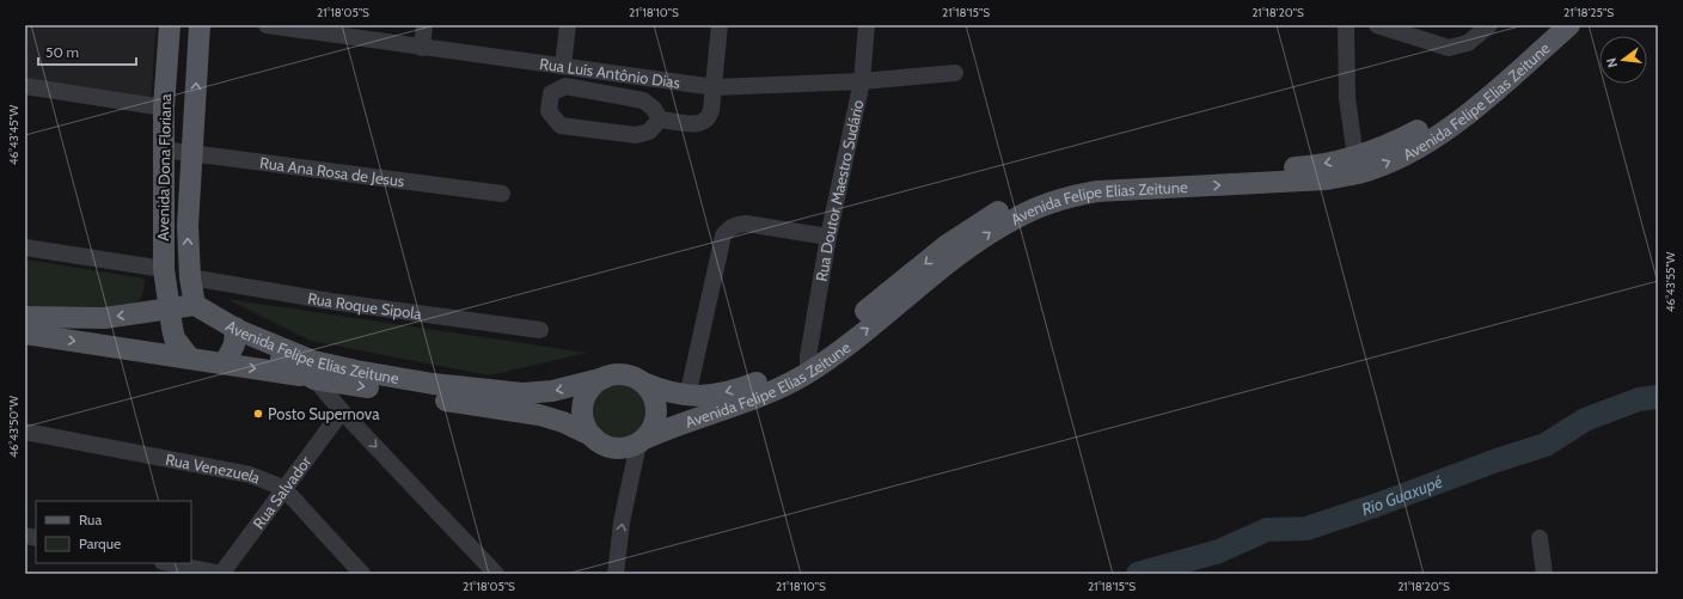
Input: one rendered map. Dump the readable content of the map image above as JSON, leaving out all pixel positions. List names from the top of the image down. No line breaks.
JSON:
{"streets":{"main road":["Avenida Felipe Elias Zeitune","Avenida Dona Floriana"],"street":["Rua Luís Antônio Dias","Rua Ana Rosa de Jesus","Rua Doutor Maestro Sudário","Rua Roque Sipola","Rua Venezuela","Rua Salvador"]},"crossings":[["Rua Luís Antônio Dias","Rua Doutor Maestro Sudário"],["Avenida Felipe Elias Zeitune","Avenida Dona Floriana"],["Avenida Felipe Elias Zeitune","Rua Doutor Maestro Sudário"],["Avenida Dona Floriana","Rua Ana Rosa de Jesus"],["Avenida Dona Floriana","Rua Roque Sipola"],["Rua Venezuela","Rua Salvador"]],"water":["Rio Guaxupé"],"places":["Posto Supernova"],"legend":["Rua","Parque"],"scale_bar":"50 m","north":"left","coordinates":["21°18'05\"S","21°18'10\"S","21°18'15\"S","21°18'20\"S","21°18'25\"S","46°43'45\"W","46°43'55\"W","46°43'50\"W"]}
